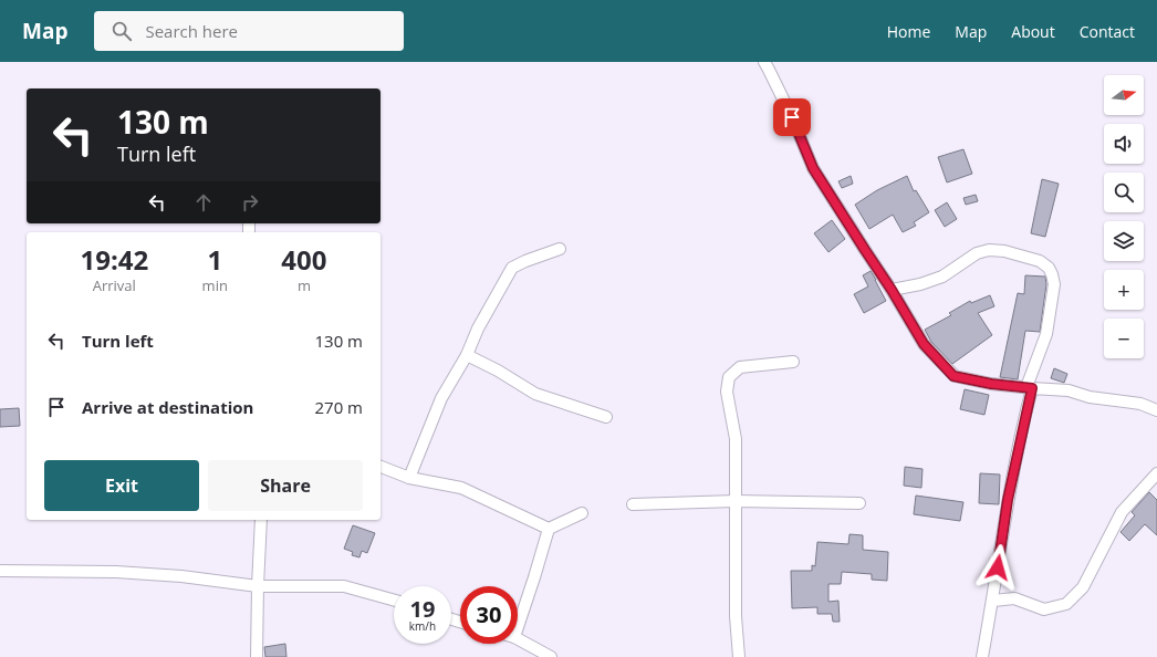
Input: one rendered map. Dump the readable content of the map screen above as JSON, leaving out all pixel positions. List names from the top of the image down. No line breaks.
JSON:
{"north":"right","page":{"header":"Map","search":"Search here","nav":["Home","Map","About","Contact"],"map_buttons":["+","−"],"turn":["130 m","Turn left"],"eta":["19:42","Arrival","1","min","400","m"],"list":[{"name":"Turn left","value":"130 m"},{"name":"Arrive at destination","value":"270 m"}],"buttons":["Exit","Share"],"speed":"19 km/h","limit":"30"}}
